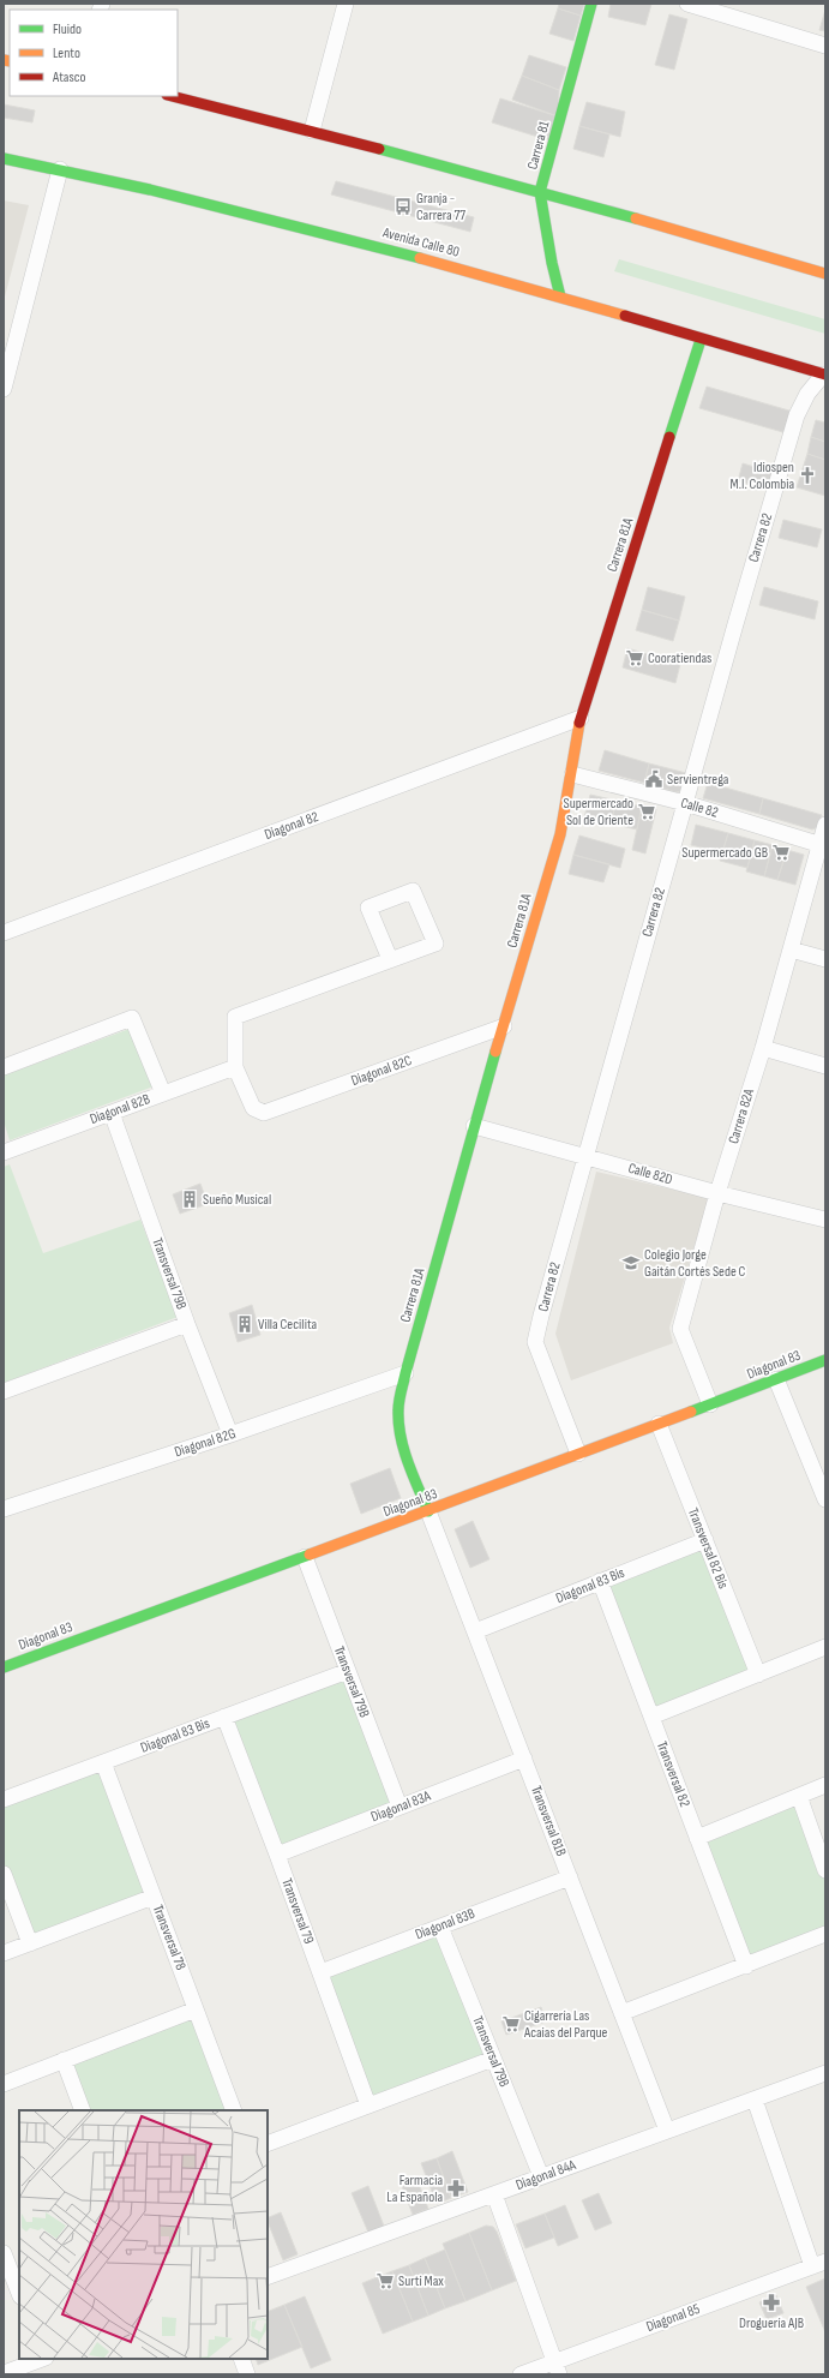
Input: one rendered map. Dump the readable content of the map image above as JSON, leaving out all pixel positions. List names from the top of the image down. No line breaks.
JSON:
{"streets":{"main road":["Carrera 81","Avenida Calle 80","Carrera 81A","Diagonal 83"],"street":["Carrera 82","Calle 82","Diagonal 82","Diagonal 82C","Diagonal 82B","Carrera 82A","Calle 82D","Transversal 79B","Diagonal 82G","Transversal 82 Bis","Diagonal 83 Bis","Transversal 82","Diagonal 83A","Transversal 81B","Transversal 79","Diagonal 83B","Transversal 78","Diagonal 84A","Diagonal 85"]},"crossings":[["Carrera 81","Avenida Calle 80"],["Avenida Calle 80","Carrera 82"],["Avenida Calle 80","Carrera 81A"],["Carrera 82","Calle 82"],["Carrera 82","Calle 82D"],["Carrera 82","Diagonal 83"],["Carrera 81A","Calle 82"],["Carrera 81A","Diagonal 82"],["Carrera 81A","Diagonal 82C"],["Carrera 81A","Calle 82D"],["Carrera 81A","Diagonal 83"],["Carrera 81A","Diagonal 82G"],["Carrera 81A","Transversal 81B"],["Calle 82","Carrera 82A"],["Diagonal 82C","Diagonal 82B"],["Diagonal 82B","Transversal 79B"],["Carrera 82A","Calle 82D"],["Carrera 82A","Diagonal 83"],["Transversal 79B","Diagonal 83"],["Transversal 79B","Diagonal 82G"],["Transversal 79B","Diagonal 83 Bis"],["Transversal 79B","Diagonal 83A"],["Transversal 79B","Diagonal 83B"],["Transversal 79B","Diagonal 84A"],["Diagonal 83","Transversal 82 Bis"],["Diagonal 83","Transversal 81B"],["Transversal 82 Bis","Diagonal 83 Bis"],["Diagonal 83 Bis","Transversal 82"],["Diagonal 83 Bis","Transversal 81B"],["Diagonal 83 Bis","Transversal 79"],["Diagonal 83 Bis","Transversal 78"],["Diagonal 83A","Transversal 81B"],["Diagonal 83A","Transversal 79"],["Transversal 81B","Diagonal 83B"],["Transversal 81B","Diagonal 84A"],["Transversal 79","Diagonal 83B"]],"places":{"bus stop":["Granja - Carrera 77"],"church":["Idiospen M.I. Colombia"],"supermarket":["Cooratiendas","Supermercado Sol de Oriente","Supermercado GB","Cigarrería Las Acaias del Parque","Surti Max"],"public building":["Servientrega"],"building":["Sueño Musical","Villa Cecilita"],"school or university":["Colegio Jorge Gaitán Cortés Sede C"],"pharmacy":["Farmacia La Española","Droguería AJB"]},"legend":["Fluido","Lento","Atasco"]}
